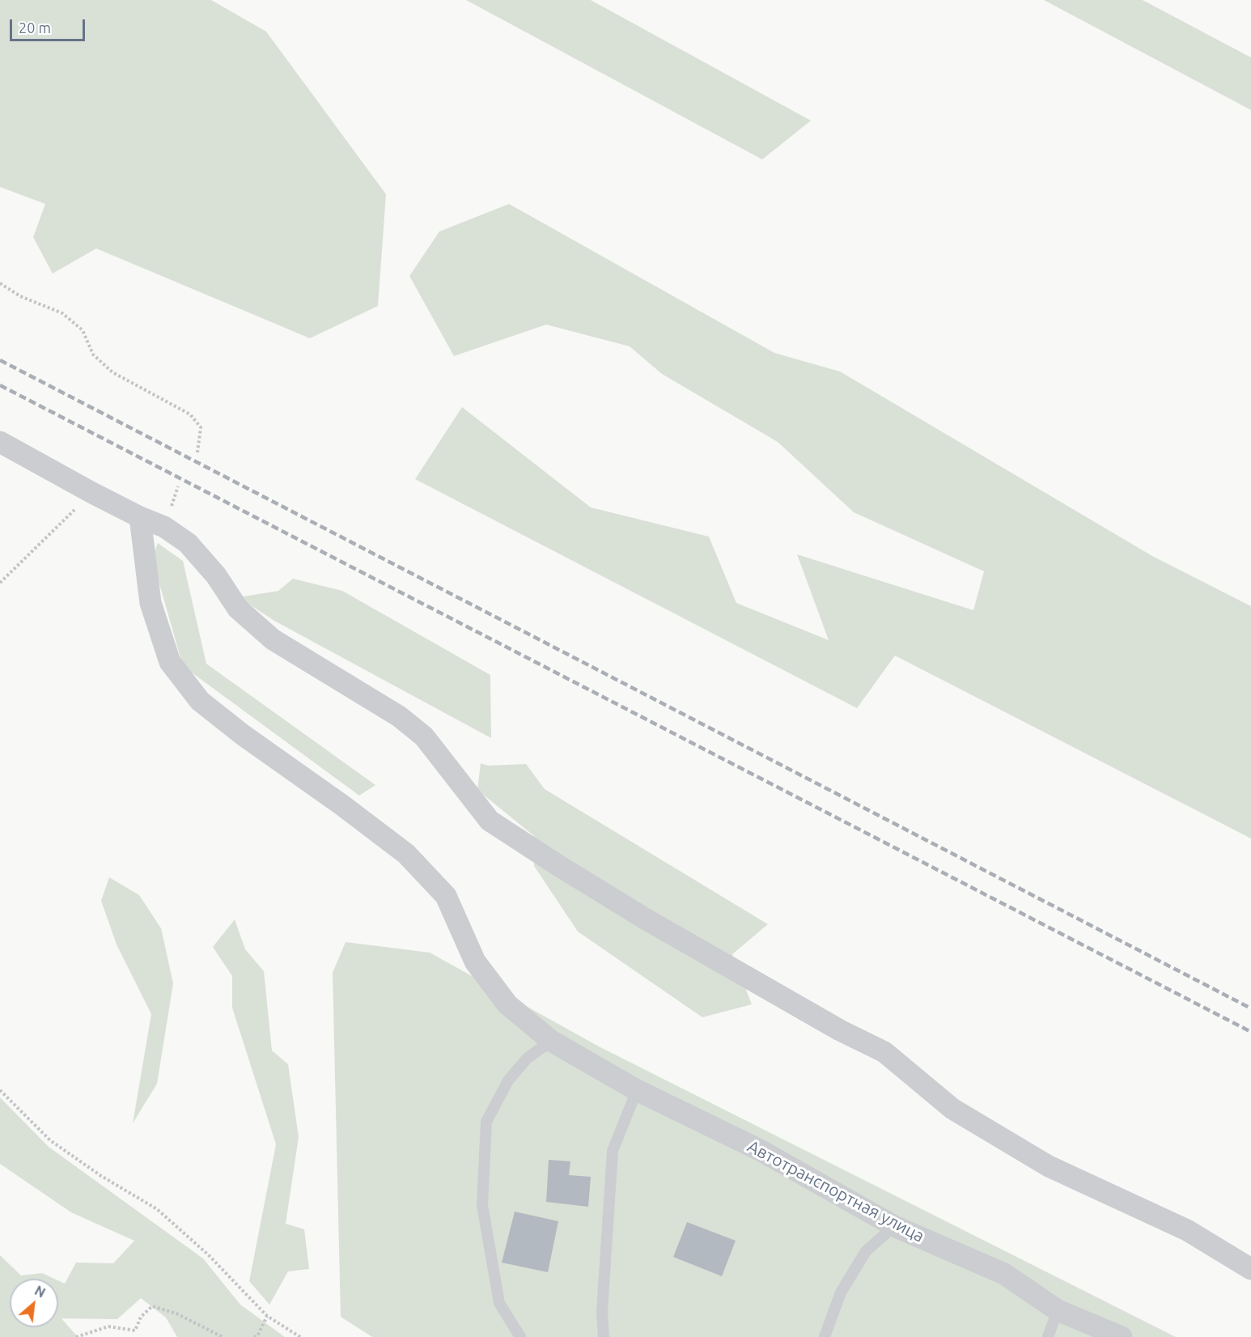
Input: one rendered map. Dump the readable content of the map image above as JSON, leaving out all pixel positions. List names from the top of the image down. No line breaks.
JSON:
{"streets":{"street":["Автотранспортная улица"]},"scale_bar":"20 m","north":"top right"}
